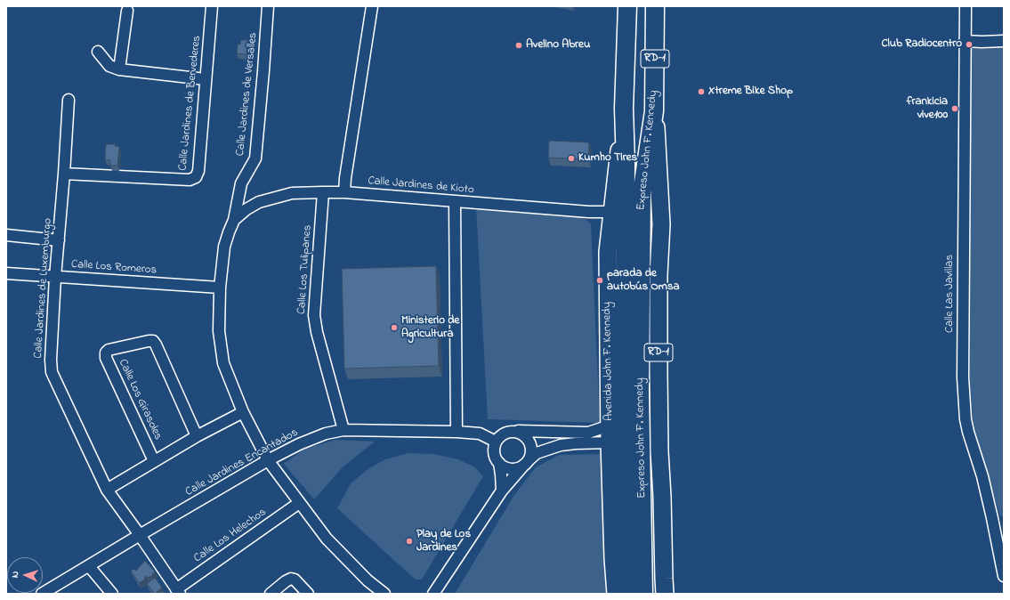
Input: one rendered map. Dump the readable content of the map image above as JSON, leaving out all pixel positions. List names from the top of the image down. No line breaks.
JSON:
{"streets":{"highway":["RD-1","Expreso John F. Kennedy"],"main road":["Avenida John F. Kennedy"],"street":["Calle Jardines de Versalles","Calle Jardines de Bervederes","Calle Jardines de Kioto","Calle Los Romeros","Calle Los Tulipanes","Calle Jardines de Luxemburgo","Calle Las Javillas","Calle Los Girasoles","Calle Jardines Encantados","Calle Los Helechos"]},"crossings":[["RD-1","Expreso John F. Kennedy"],["Calle Jardines de Versalles","Calle Jardines de Kioto"],["Calle Jardines de Versalles","Calle Los Romeros"],["Calle Jardines de Versalles","Calle Jardines Encantados"],["Calle Jardines de Versalles","Calle Los Helechos"],["Calle Jardines de Bervederes","Calle Jardines de Luxemburgo"],["Expreso John F. Kennedy","Avenida John F. Kennedy"],["Calle Jardines de Kioto","Calle Los Tulipanes"],["Calle Jardines de Kioto","Avenida John F. Kennedy"],["Calle Los Romeros","Calle Jardines de Luxemburgo"],["Calle Los Tulipanes","Calle Jardines Encantados"],["Calle Jardines de Luxemburgo","Calle Jardines Encantados"],["Calle Jardines de Luxemburgo","Calle Los Helechos"]],"places":["Club Radiocentro","Avelino Abreu","Xtreme Bike Shop","frankicia vive100","Kumho Tires","parada de autobús Omsa","Ministerio de Agricultura","Play de Los Jardines"],"north":"left"}
